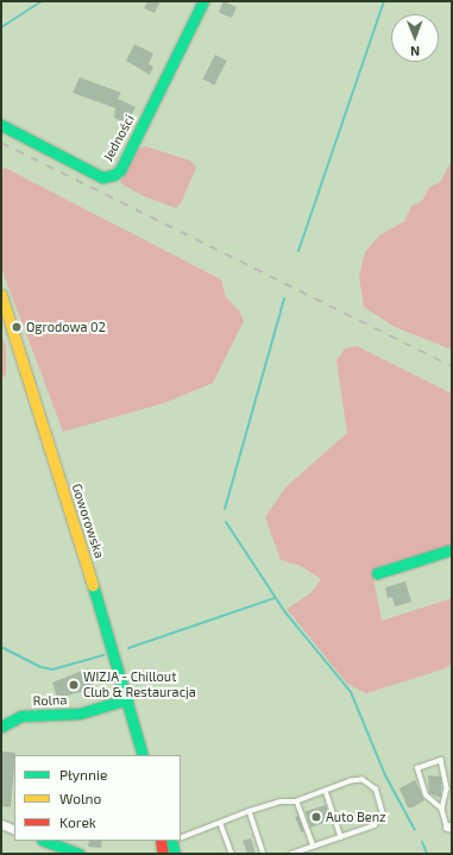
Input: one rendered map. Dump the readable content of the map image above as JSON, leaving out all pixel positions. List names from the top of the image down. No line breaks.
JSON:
{"streets":{"street":["Jedności","Goworowska","Rolna"]},"crossings":[["Goworowska","Rolna"]],"places":["Ogrodowa 02","WIZJA - Chillout Club & Restauracja","Auto Benz"],"legend":["Płynnie","Wolno","Korek"],"north":"bottom"}
